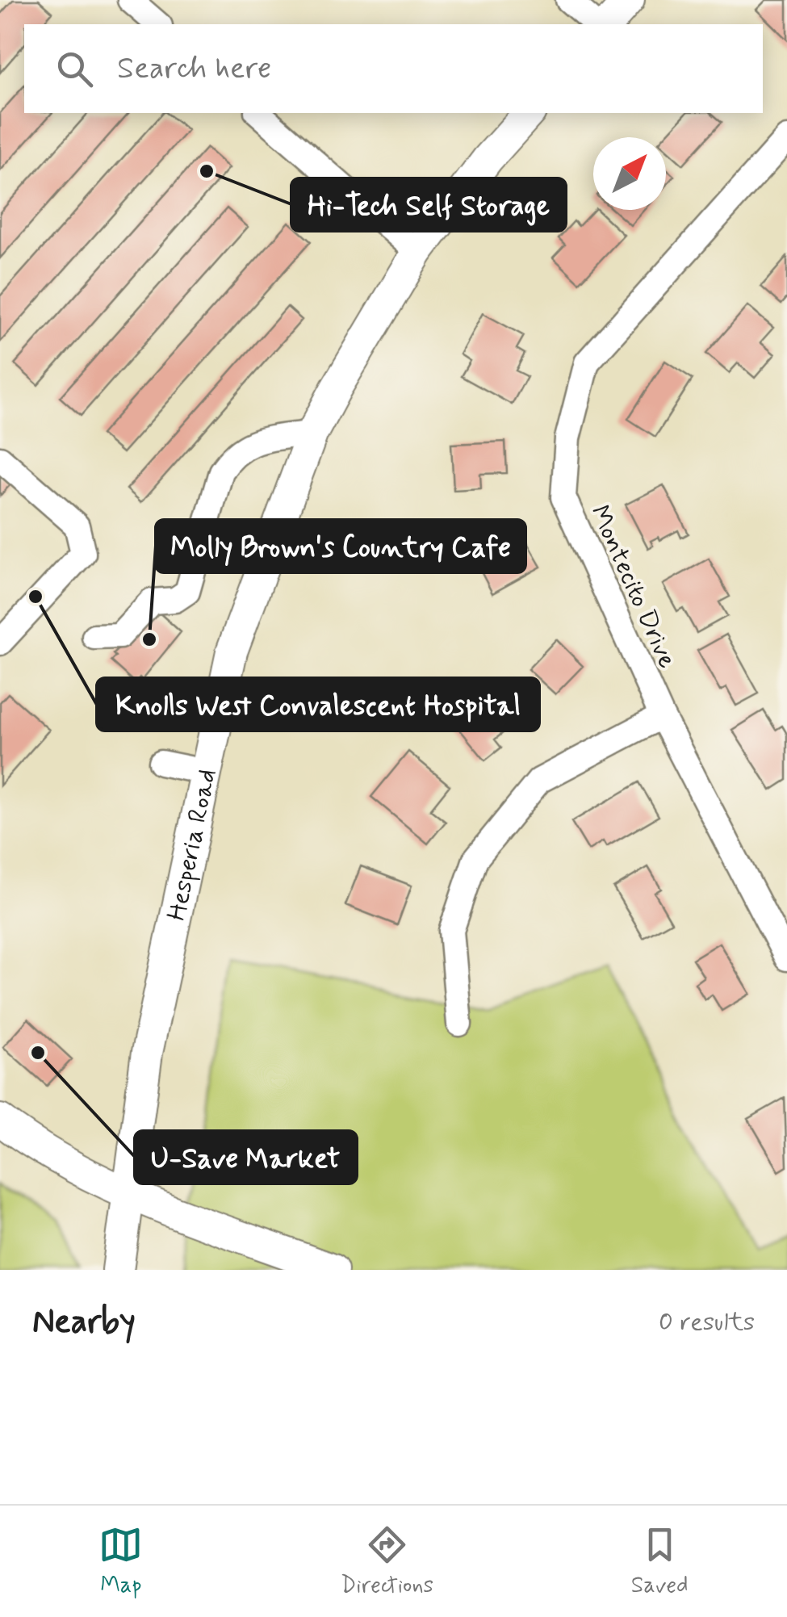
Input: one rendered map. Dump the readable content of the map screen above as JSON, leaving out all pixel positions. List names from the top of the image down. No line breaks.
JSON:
{"streets":{"main road":["Hesperia Road"],"street":["Montecito Drive"]},"places":["Hi-Tech Self Storage","Knolls West Convalescent Hospital","Molly Brown's Country Cafe","U-Save Market"],"north":"top right","page":{"search":"Search here","heading":["Nearby","0 results"],"nav":["Map","Directions","Saved"]}}
